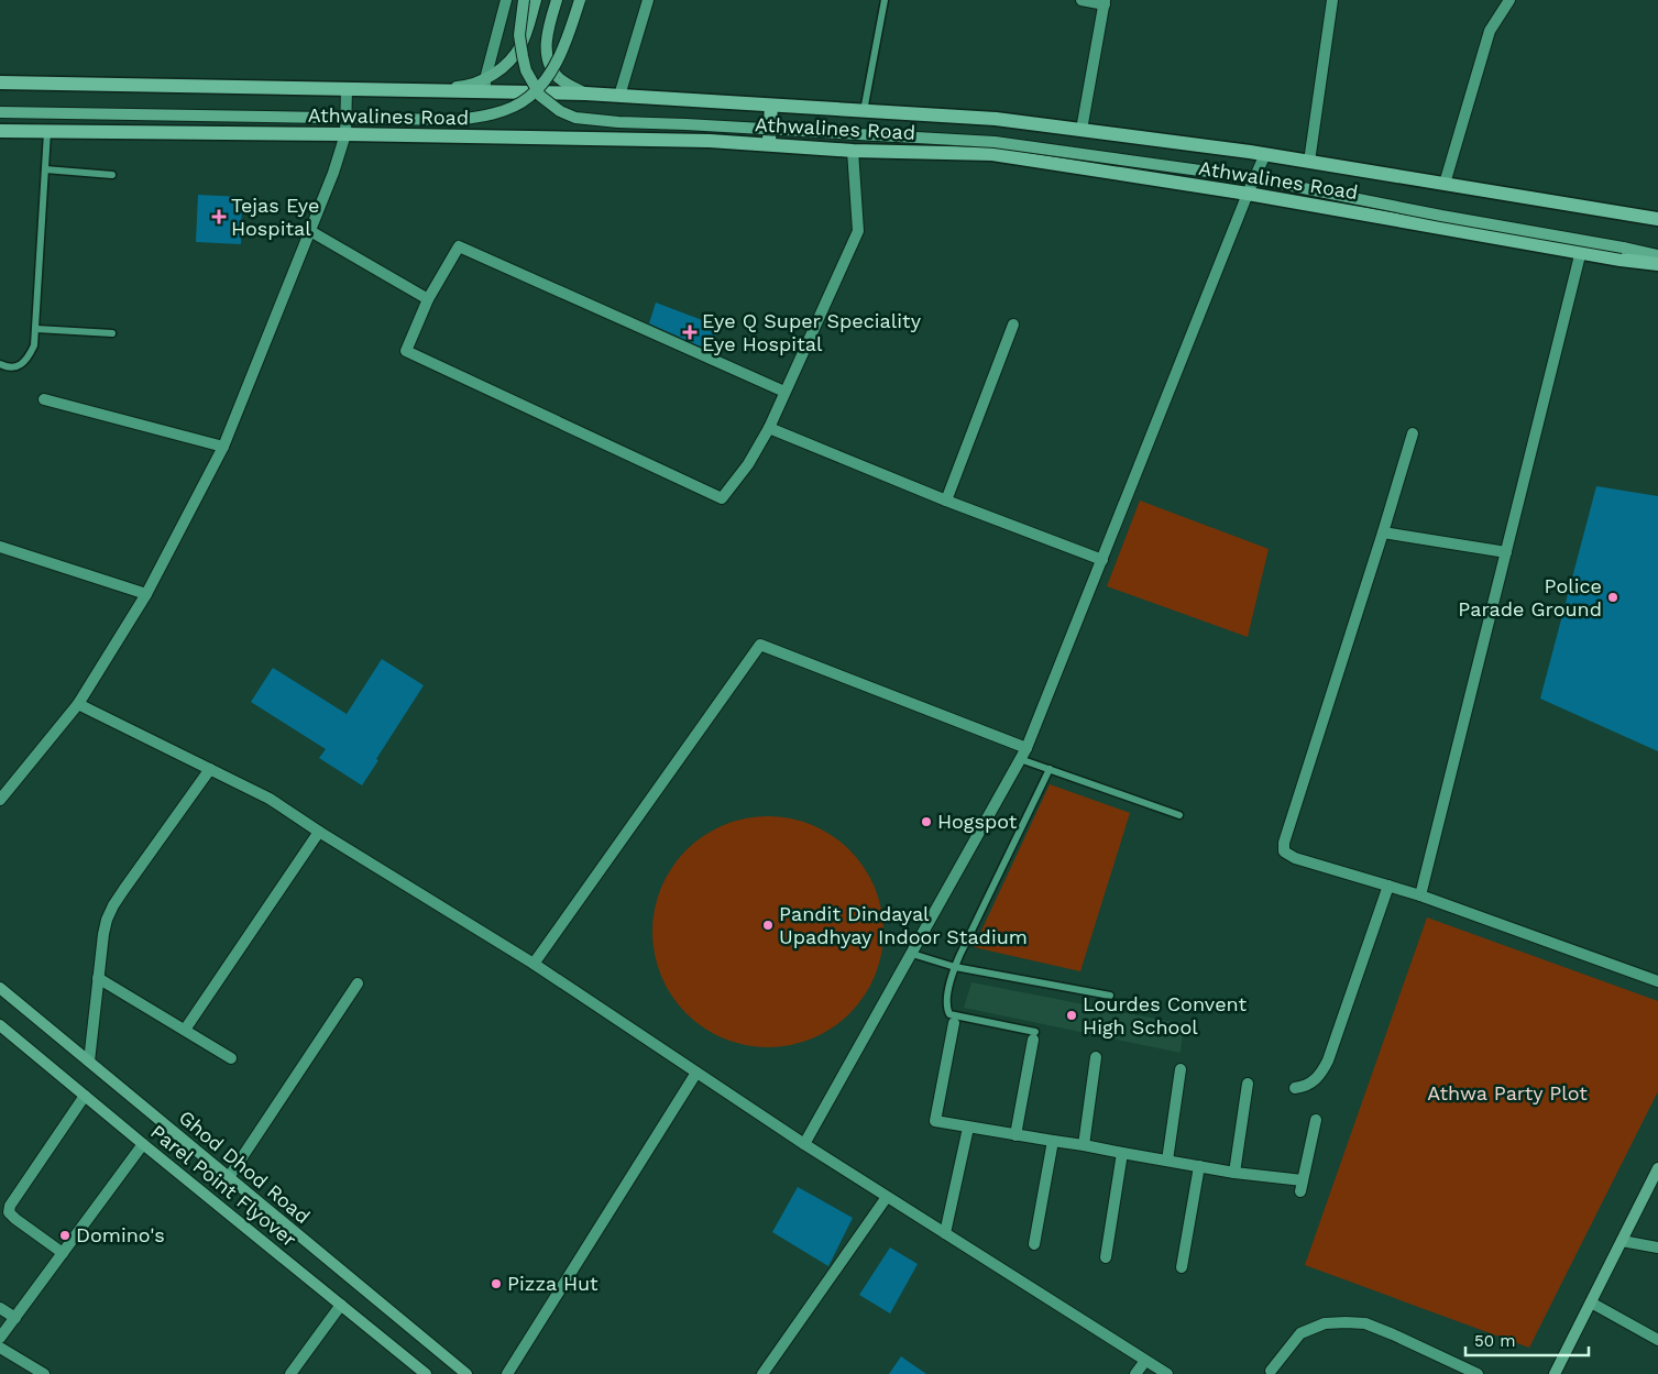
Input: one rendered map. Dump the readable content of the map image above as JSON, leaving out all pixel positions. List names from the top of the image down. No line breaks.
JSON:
{"streets":{"main road":["Athwalines Road","Ghod Dhod Road","Parel Point Flyover"]},"parks":["Athwa Party Plot"],"places":{"health":["Tejas Eye Hospital","Eye Q Super Speciality Eye Hospital"],"other":["Police Parade Ground","Hogspot","Pandit Dindayal Upadhyay Indoor Stadium","Lourdes Convent High School","Domino's","Pizza Hut"]},"scale_bar":"50 m"}
